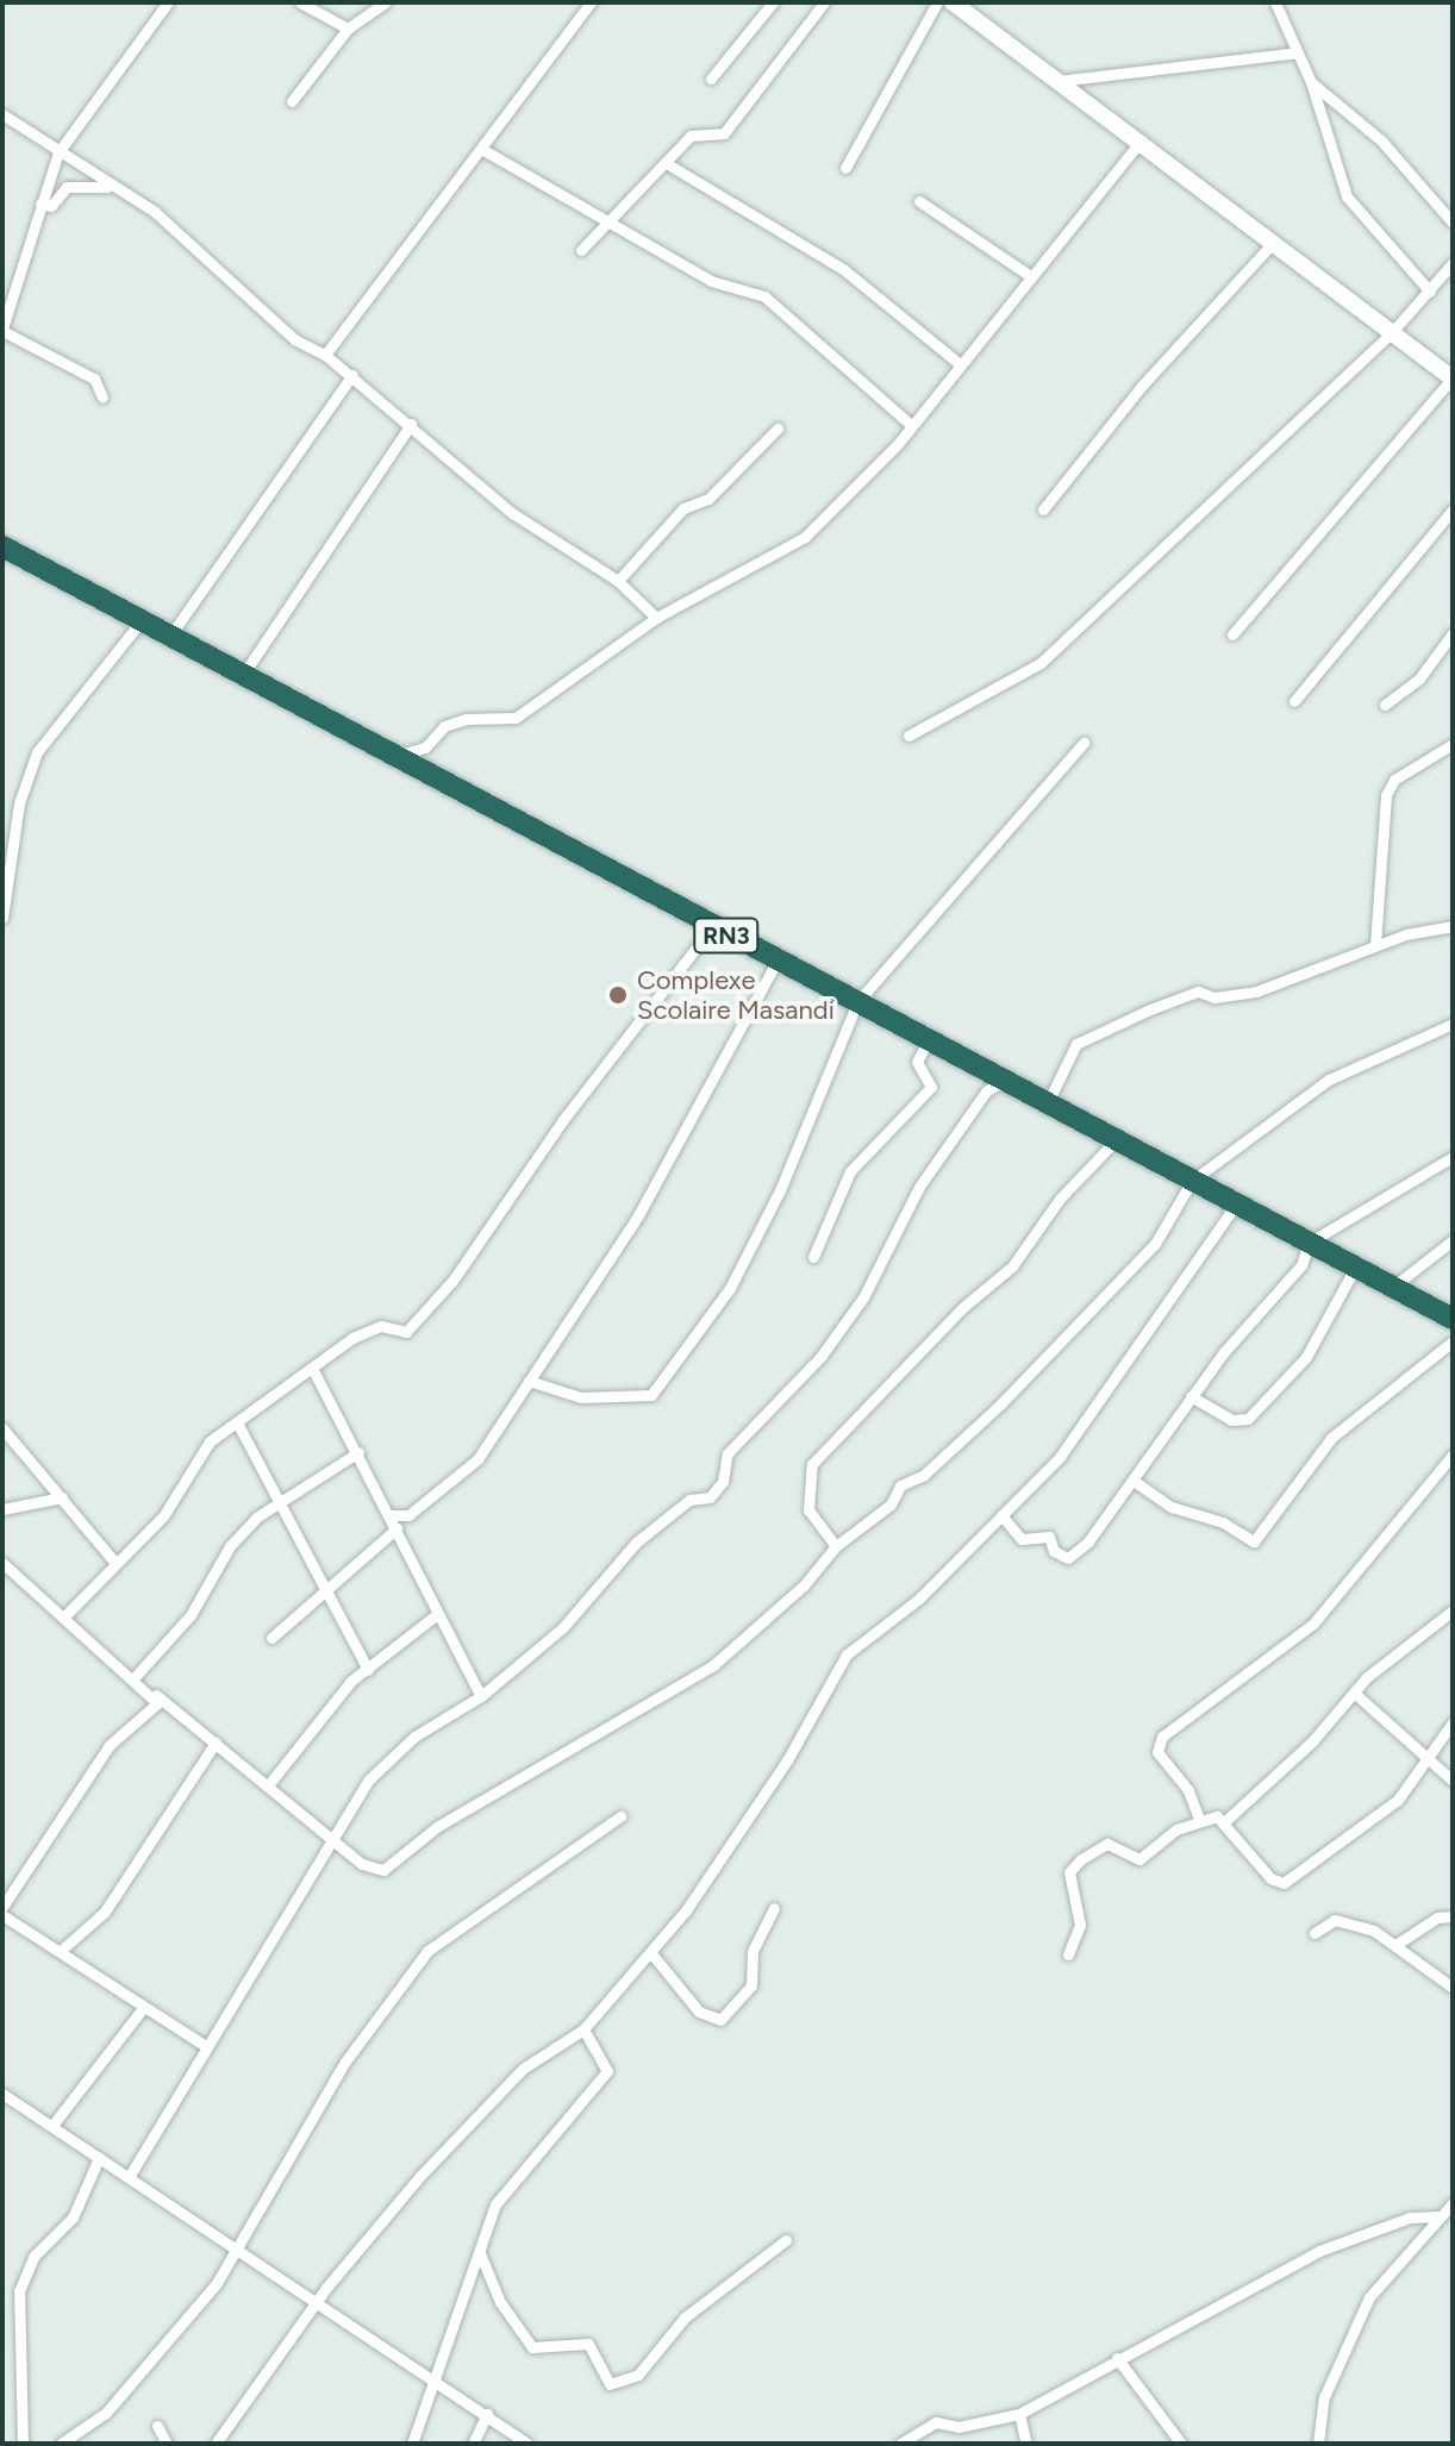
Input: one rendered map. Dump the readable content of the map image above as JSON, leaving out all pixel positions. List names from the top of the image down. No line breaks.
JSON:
{"streets":{"highway":["RN3"]},"places":["Complexe Scolaire Masandi"]}
